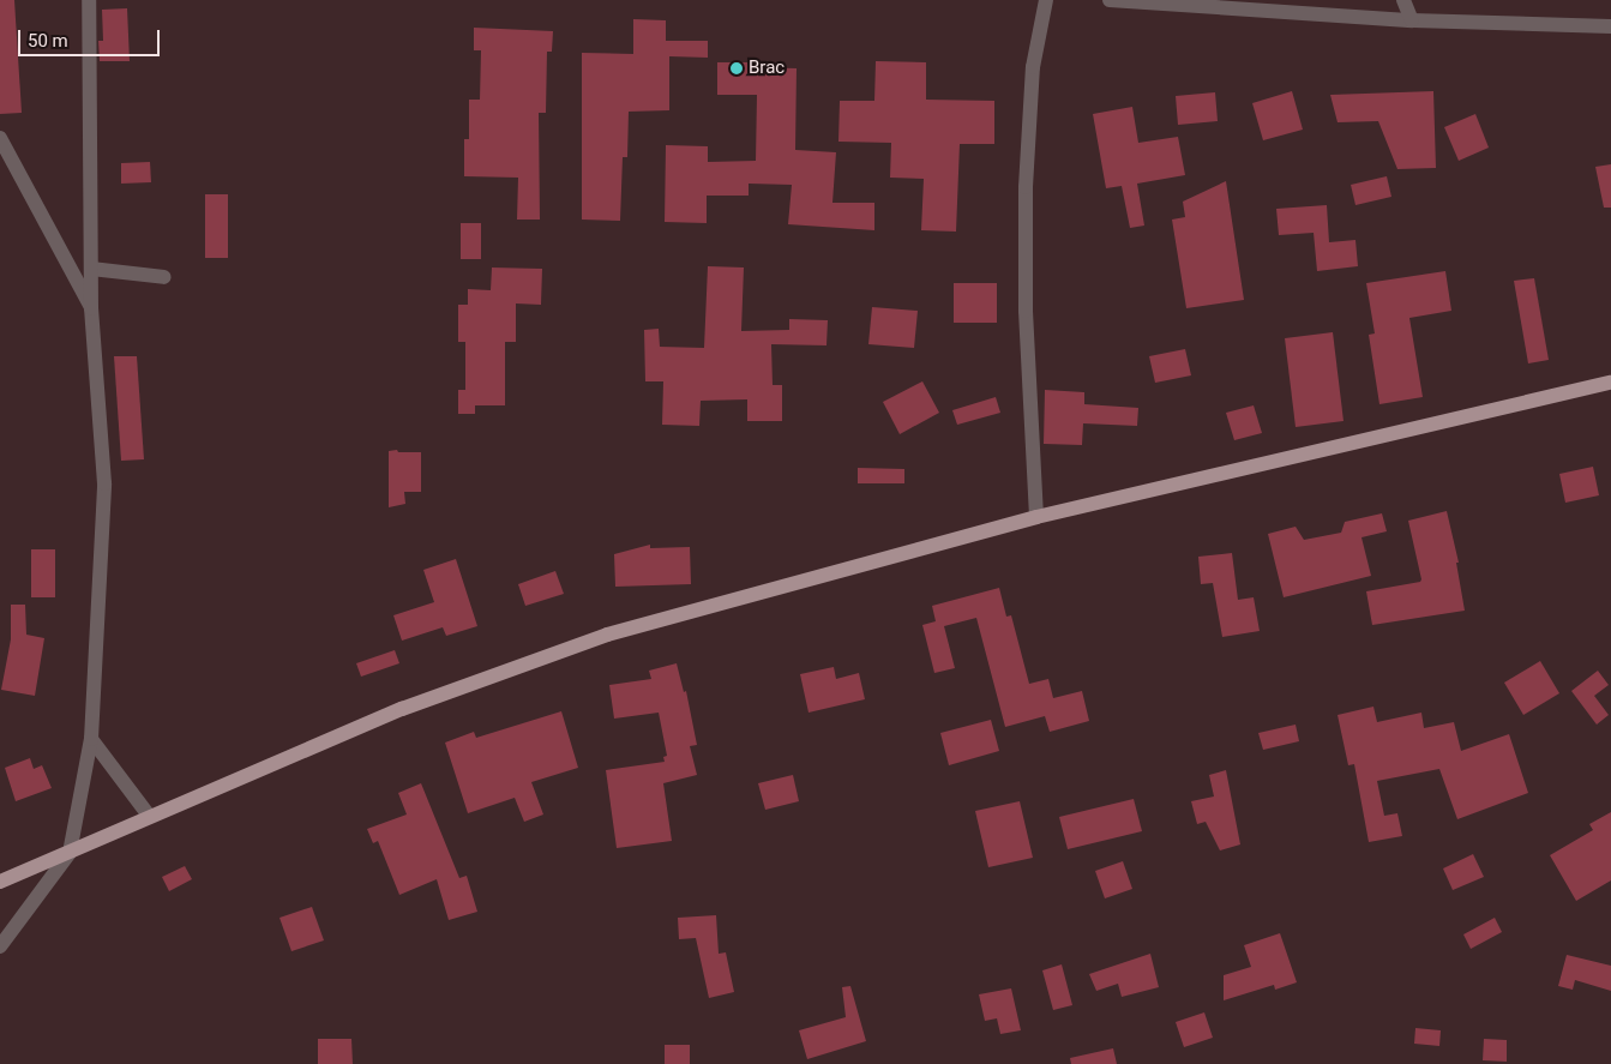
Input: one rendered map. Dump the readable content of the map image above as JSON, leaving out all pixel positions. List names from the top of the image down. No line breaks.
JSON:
{"places":["Brac"],"scale_bar":"50 m"}
